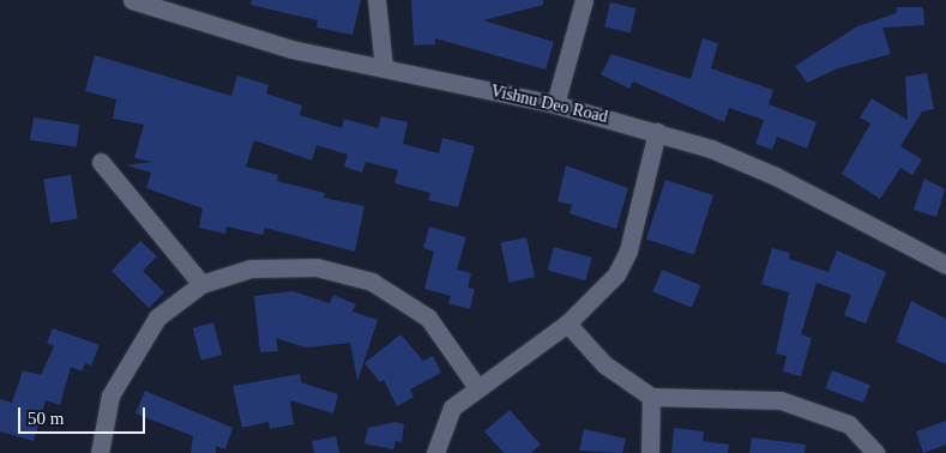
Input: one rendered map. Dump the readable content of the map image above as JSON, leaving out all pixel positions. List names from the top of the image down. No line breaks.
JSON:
{"streets":{"street":["Vishnu Deo Road"]},"scale_bar":"50 m"}
